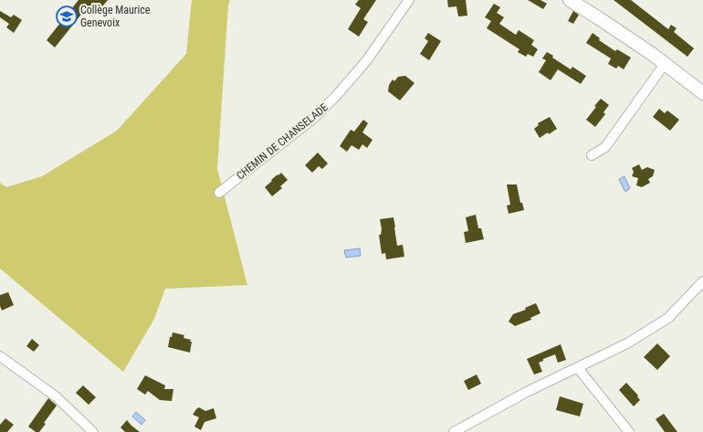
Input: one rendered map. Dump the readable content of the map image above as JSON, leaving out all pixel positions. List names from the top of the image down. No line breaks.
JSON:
{"streets":{"street":["CHEMIN DE CHANSELADE"]},"places":{"school or university":["Collège Maurice Genevoix"]}}
